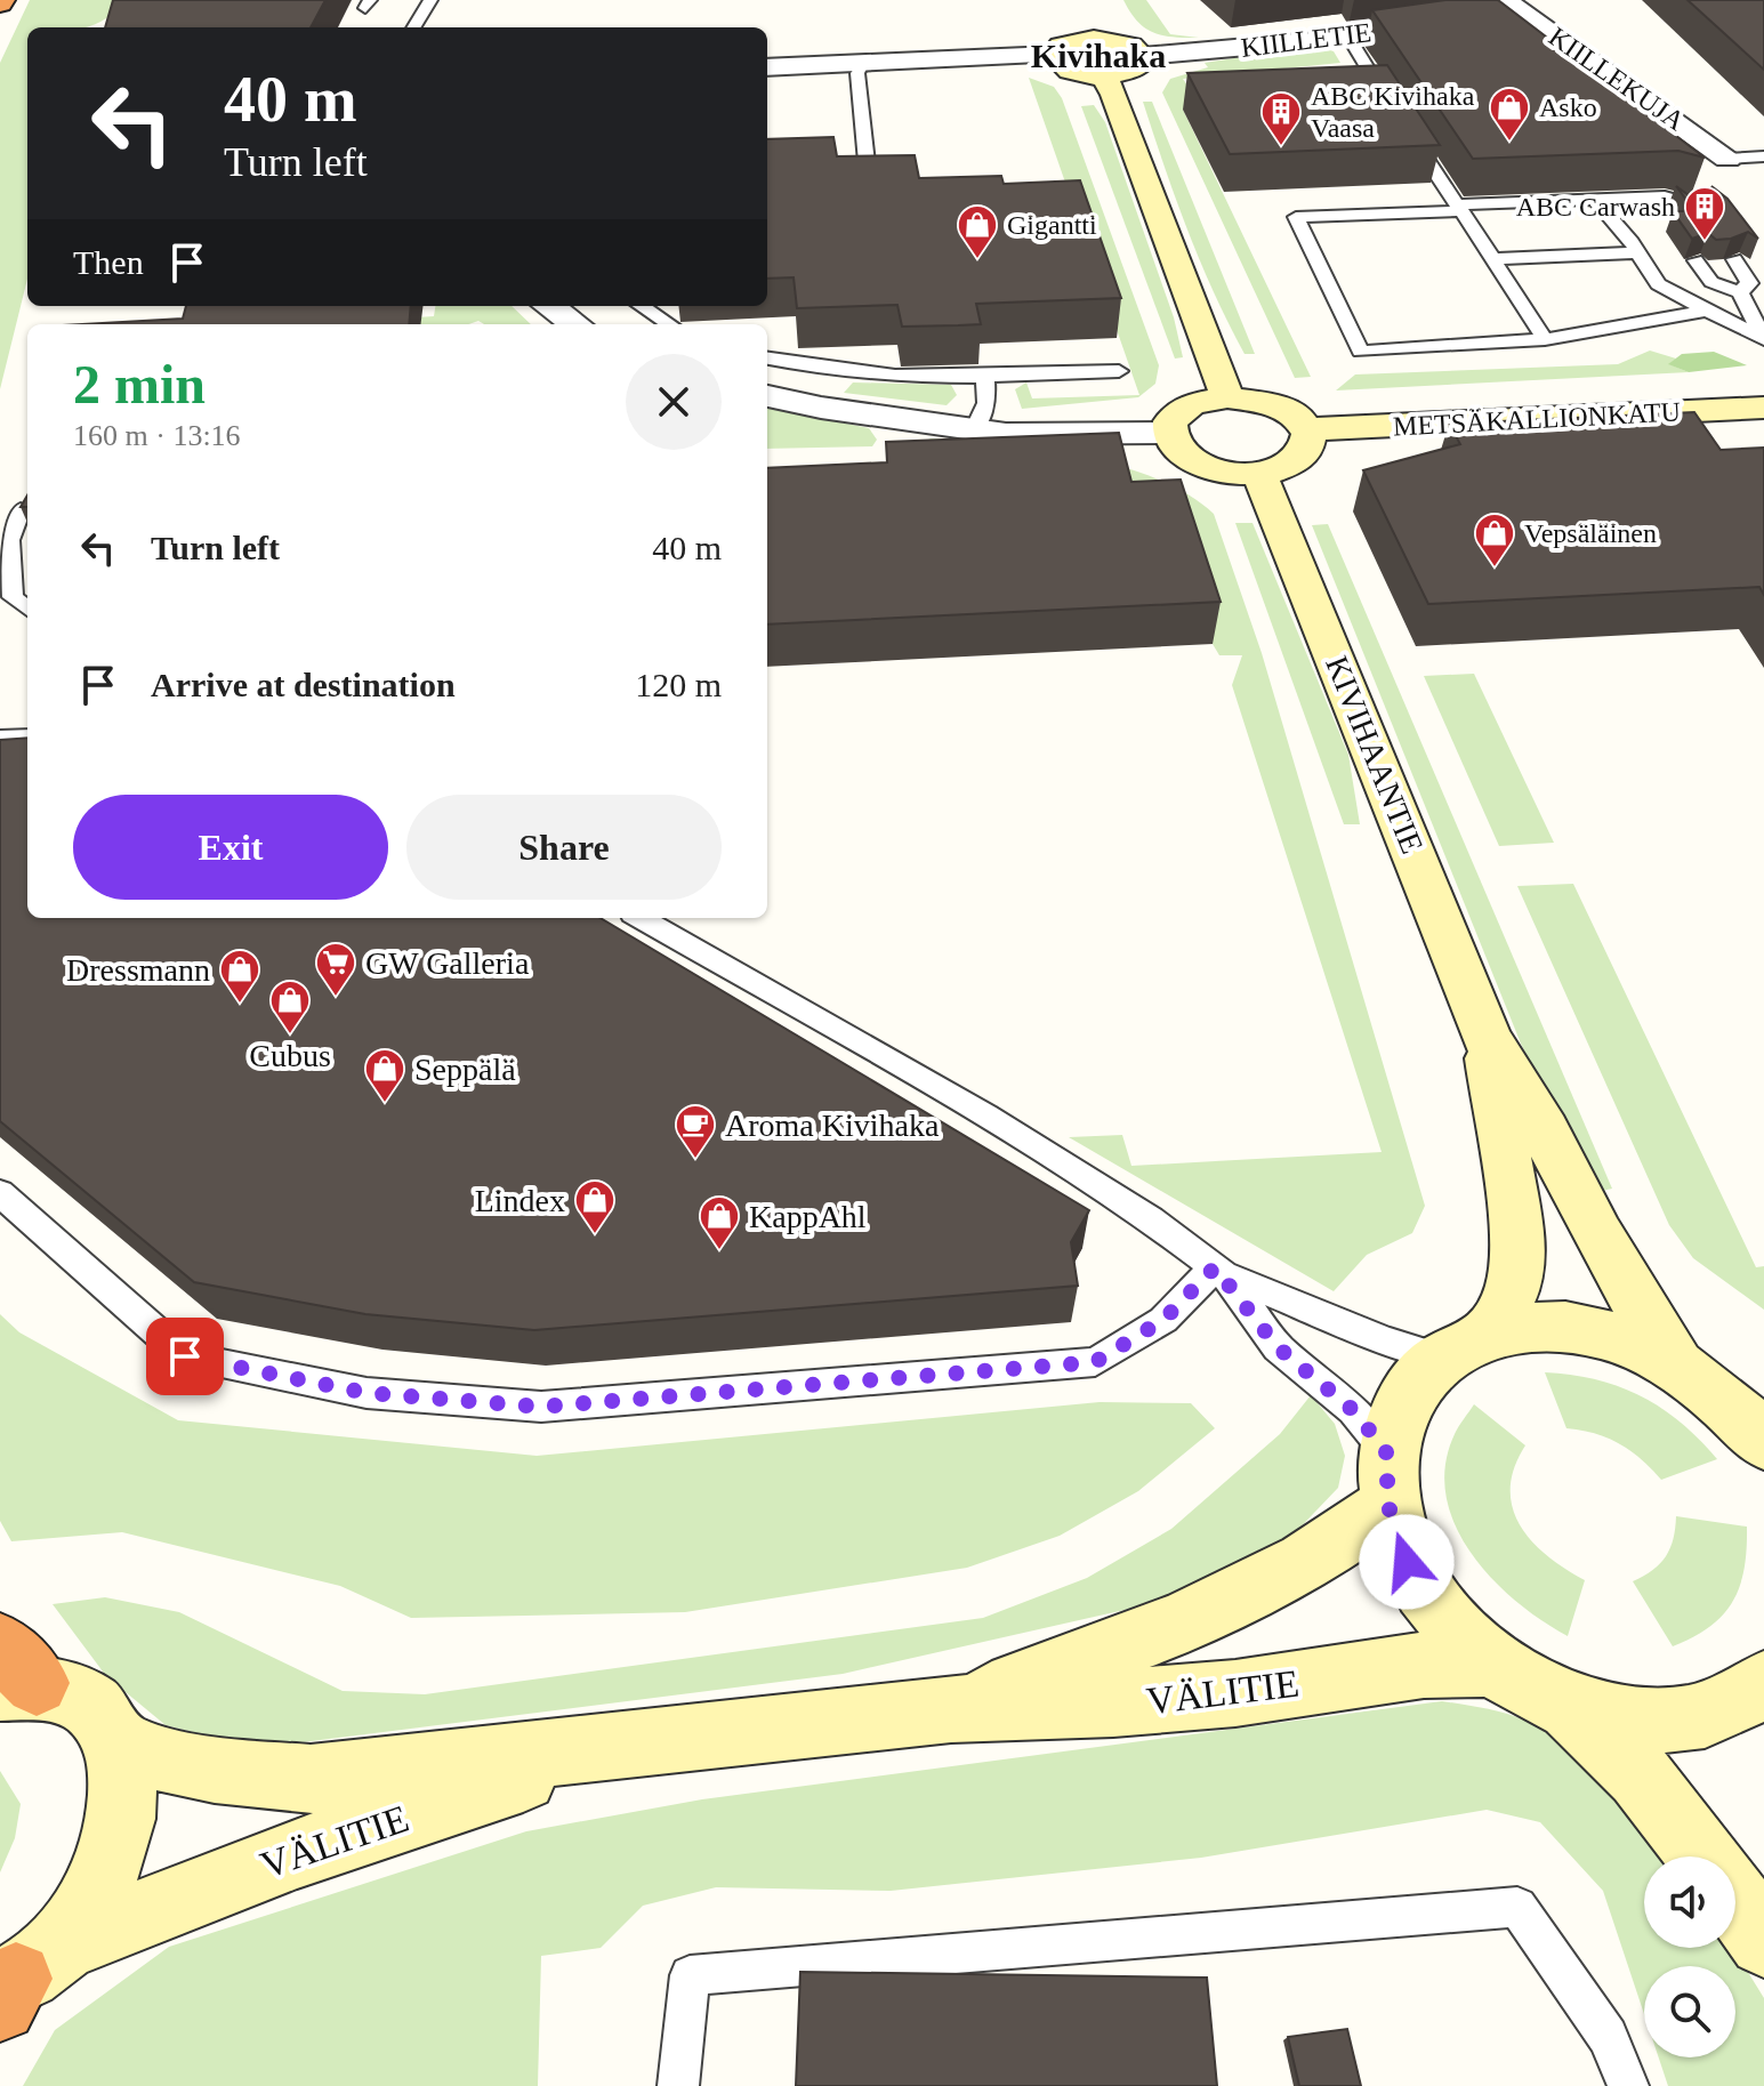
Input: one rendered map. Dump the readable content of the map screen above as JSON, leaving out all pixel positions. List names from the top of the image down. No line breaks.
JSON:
{"streets":{"main road":["METSÄKALLIONKATU","KIVIHAANTIE","VÄLITIE"],"street":["KIILLETIE","KIILLEKUJA"]},"crossings":[["KIILLETIE","KIILLEKUJA"]],"districts":["Kivihaka"],"places":{"shop":["Asko","Gigantti","Vepsäläinen","Dressmann","Cubus","Seppälä","Lindex","KappAhl"],"building":["ABC Kivihaka Vaasa","ABC Carwash"],"supermarket":["GW Galleria"],"cafe":["Aroma Kivihaka"]},"page":{"turn":["40 m","Turn left"],"then":"Then","heading":["2 min","160 m · 13:16"],"list":[{"name":"Turn left","value":"40 m"},{"name":"Arrive at destination","value":"120 m"}],"buttons":["Exit","Share"]}}
